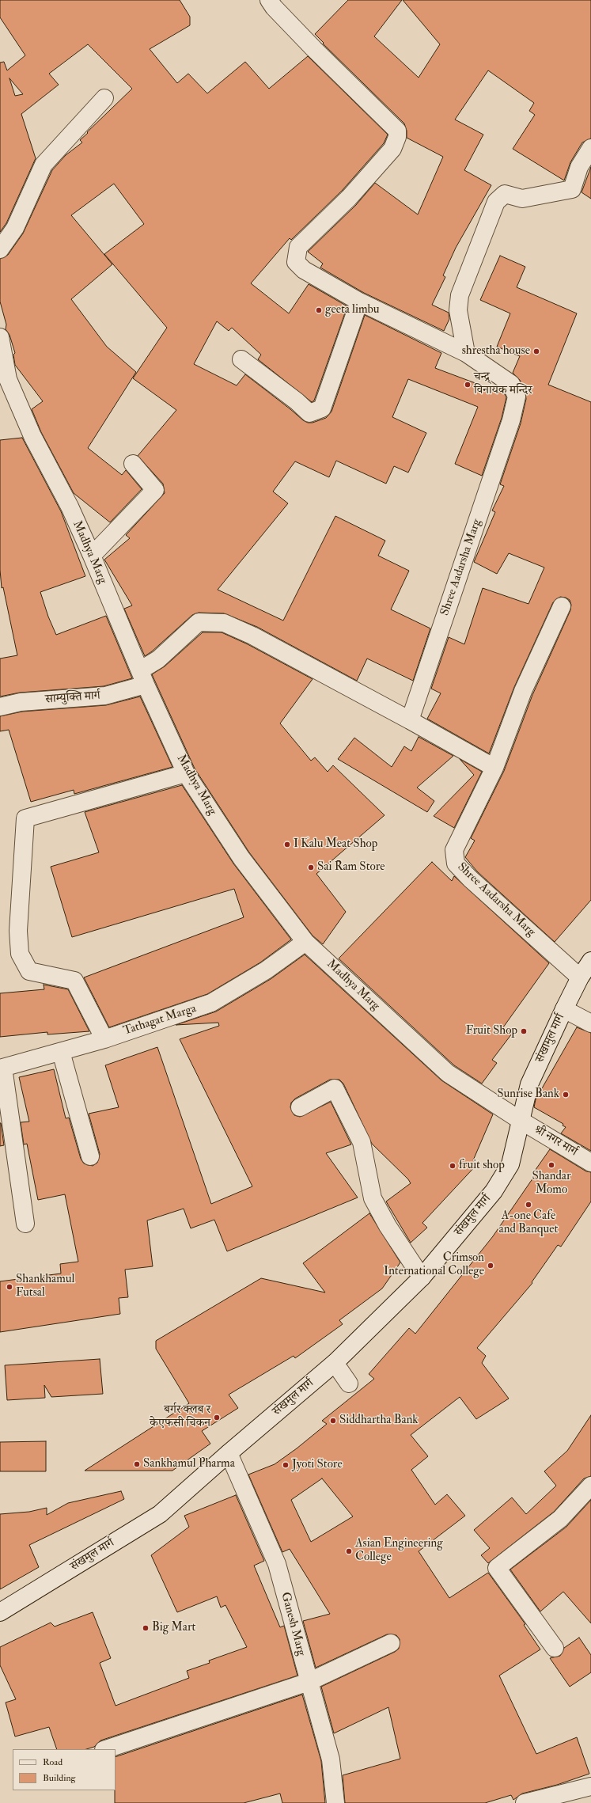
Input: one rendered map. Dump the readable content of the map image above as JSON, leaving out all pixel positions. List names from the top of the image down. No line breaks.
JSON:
{"streets":{"street":["Madhya Marg","Shree Aadarsha Marg","साम्युक्ति मार्ग","Tathagat Marga","संखामुल मार्ग","श्री नगर मार्ग","संखमुल मार्ग","Ganesh Marg"]},"crossings":[["Madhya Marg","साम्युक्ति मार्ग"],["Madhya Marg","Tathagat Marga"],["Madhya Marg","संखामुल मार्ग"],["Madhya Marg","श्री नगर मार्ग"],["Madhya Marg","संखमुल मार्ग"],["Shree Aadarsha Marg","साम्युक्ति मार्ग"],["Shree Aadarsha Marg","संखामुल मार्ग"],["संखामुल मार्ग","श्री नगर मार्ग"],["संखामुल मार्ग","संखमुल मार्ग"],["श्री नगर मार्ग","संखमुल मार्ग"],["संखमुल मार्ग","Ganesh Marg"]],"places":["geeta limbu","shrestha house","चन्द्र् विनायक मन्दिर","I Kalu Meat Shop","Sai Ram Store","Fruit Shop","Sunrise Bank","Shandar Momo","fruit shop","A-one Cafe and Banquet","Crimson International College","Shankhamul Futsal","बर्गर क्लब र केएफसी चिकन","Siddhartha Bank","Sankhamul Pharma","Jyoti Store","Asian Engineering College","Big Mart"],"legend":["Road","Building"]}
